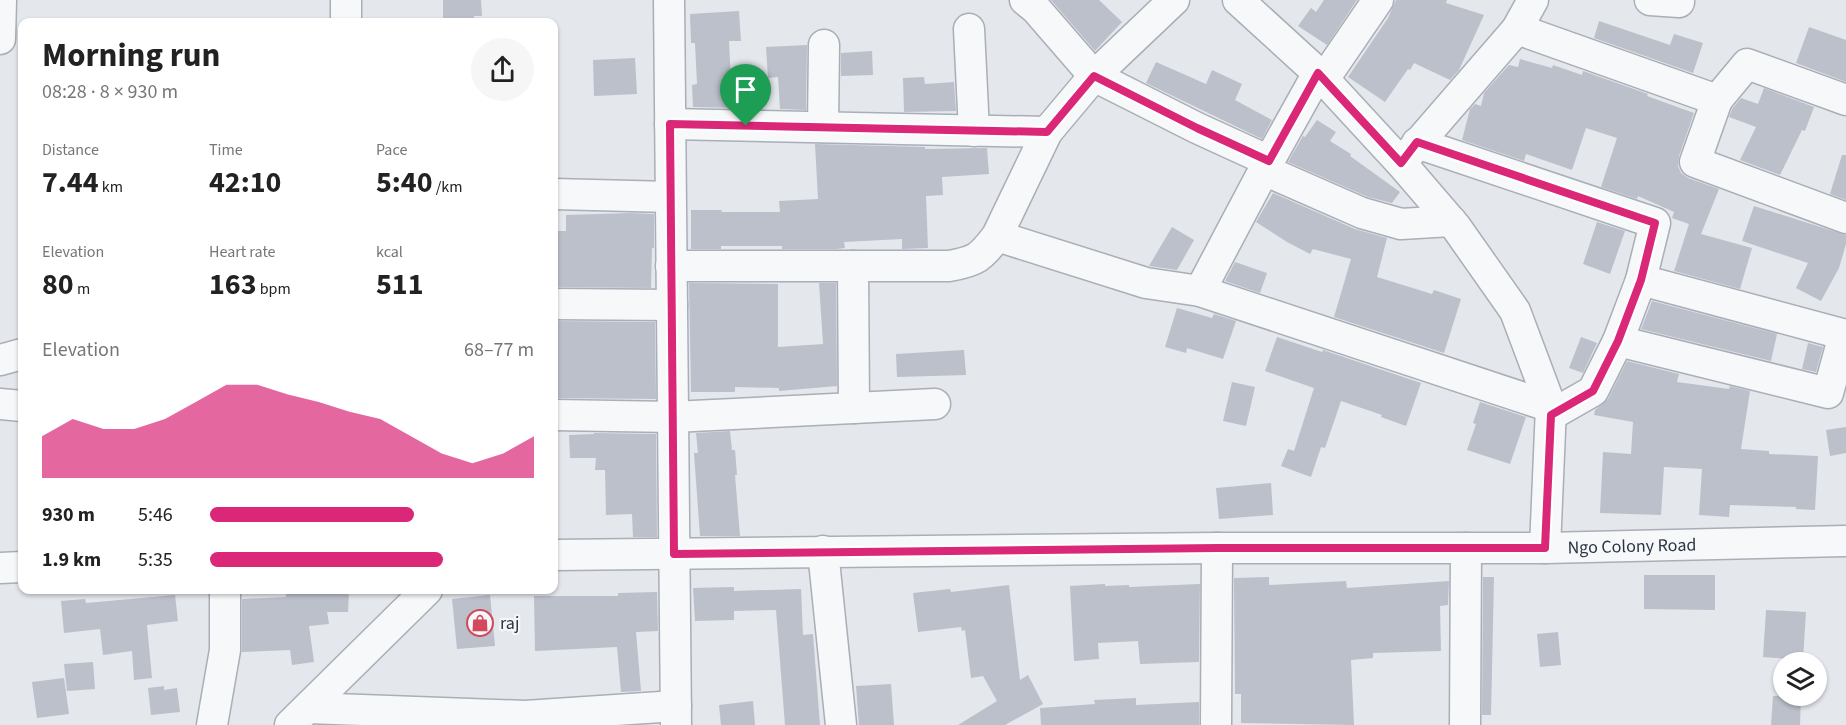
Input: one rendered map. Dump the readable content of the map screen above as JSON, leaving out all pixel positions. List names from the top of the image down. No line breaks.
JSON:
{"streets":{"street":["Ngo Colony Road"]},"places":{"shop":["raj"]},"page":{"heading":["Morning run","08:28 · 8 × 930 m"],"stats":[["Distance","7.44 km"],["Time","42:10"],["Pace","5:40 /km"],["Elevation","80 m"],["Heart rate","163 bpm"],["kcal","511"]],"chart":["Elevation","68–77 m"],"list":[{"name":"930 m","note":"5:46"},{"name":"1.9 km","note":"5:35"}]}}
